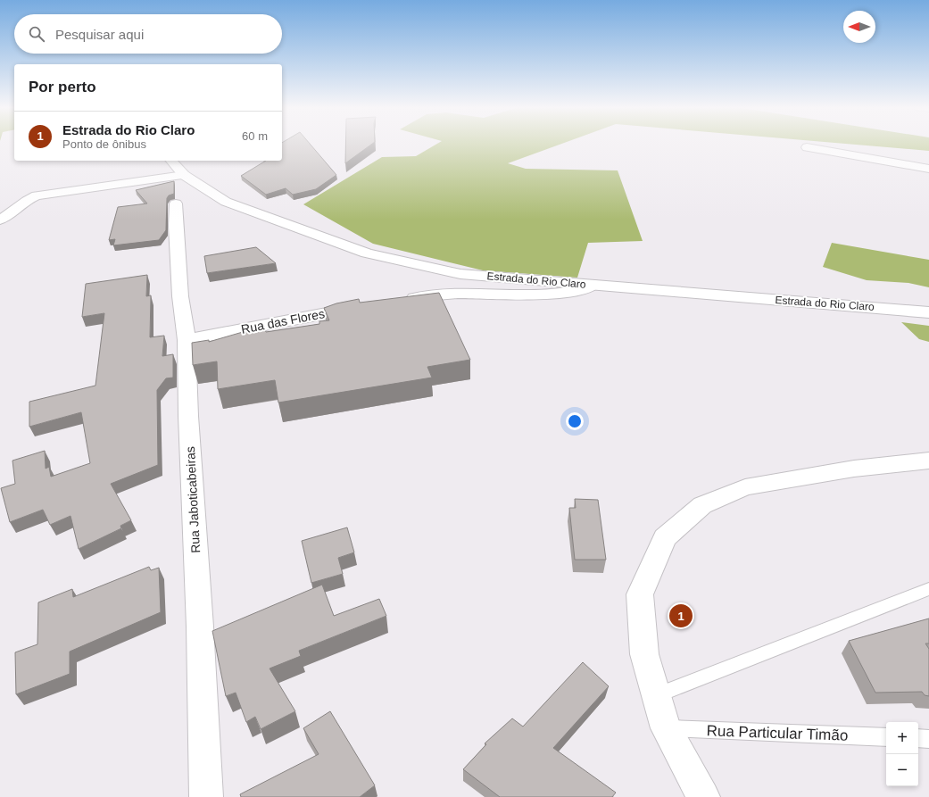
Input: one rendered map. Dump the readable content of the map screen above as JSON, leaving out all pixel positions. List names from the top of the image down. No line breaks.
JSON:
{"streets":{"street":["Estrada do Rio Claro","Rua das Flores","Rua Jaboticabeiras"],"lane":["Rua Particular Timão"]},"crossings":[["Rua das Flores","Rua Jaboticabeiras"]],"north":"left","page":{"search":"Pesquisar aqui","heading":"Por perto","list":[{"mark":"1","name":"Estrada do Rio Claro","note":"Ponto de ônibus","value":"60 m"}],"pins":"1","map_buttons":["+","−"]}}
